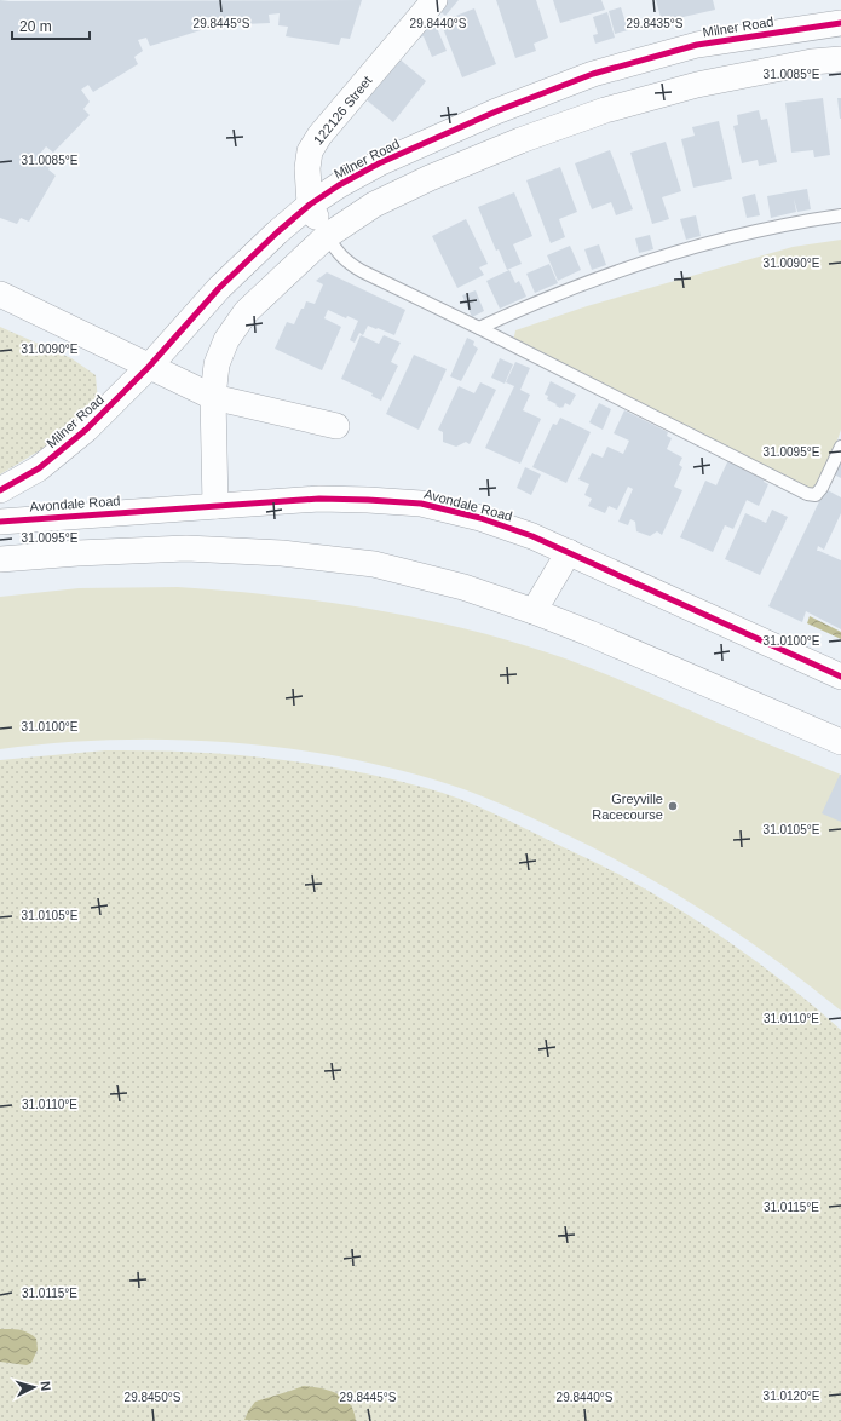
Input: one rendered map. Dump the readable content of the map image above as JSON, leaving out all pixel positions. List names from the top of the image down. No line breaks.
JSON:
{"streets":{"street":["Milner Road","122126 Street","Avondale Road"]},"crossings":[["Milner Road","122126 Street"]],"places":["Greyville Racecourse"],"scale_bar":"20 m","north":"right","coordinates":["29.8445°S","29.8440°S","29.8435°S","31.0085°E","31.0090°E","31.0095°E","31.0100°E","31.0105°E","31.0110°E","31.0115°E","31.0120°E","29.8450°S"]}
